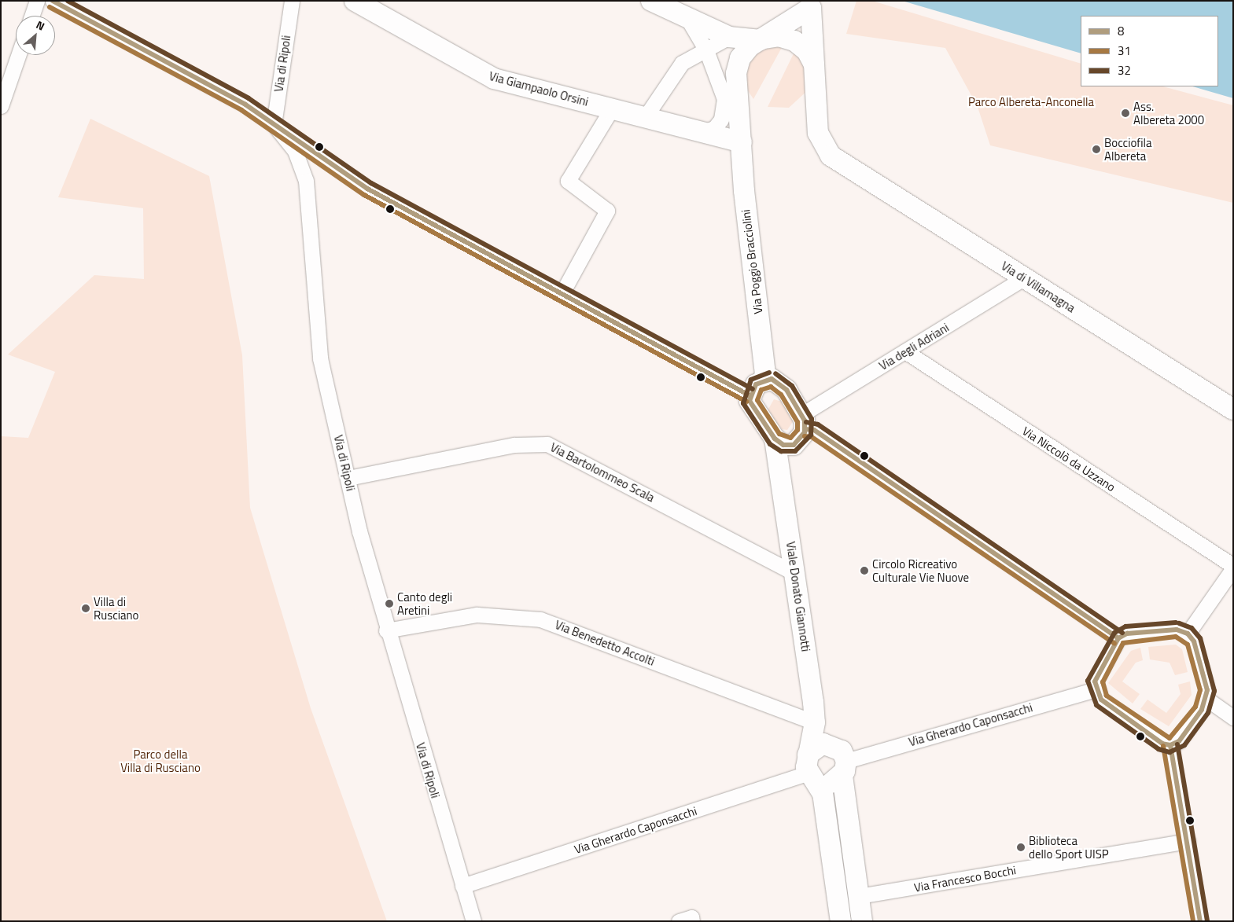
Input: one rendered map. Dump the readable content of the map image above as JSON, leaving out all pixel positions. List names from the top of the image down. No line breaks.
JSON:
{"streets":{"main road":["Via Giampaolo Orsini","Via Poggio Bracciolini","Via di Villamagna","Viale Donato Giannotti"],"street":["Via di Ripoli","Via degli Adriani","Via Niccolò da Uzzano","Via Bartolommeo Scala","Via Benedetto Accolti","Via Gherardo Caponsacchi","Via Francesco Bocchi"]},"crossings":[["Via di Ripoli","Via Bartolommeo Scala"],["Via di Ripoli","Via Benedetto Accolti"],["Via di Ripoli","Via Gherardo Caponsacchi"],["Via Giampaolo Orsini","Via Poggio Bracciolini"],["Via Poggio Bracciolini","Via di Villamagna"],["Via di Villamagna","Via degli Adriani"],["Via degli Adriani","Via Niccolò da Uzzano"],["Via Bartolommeo Scala","Viale Donato Giannotti"],["Viale Donato Giannotti","Via Benedetto Accolti"],["Viale Donato Giannotti","Via Gherardo Caponsacchi"]],"parks":["Parco Albereta-Anconella","Parco della Villa di Rusciano"],"places":["Ass. Albereta 2000","Bocciofila Albereta","Circolo Ricreativo Culturale Vie Nuove","Canto degli Aretini","Villa di Rusciano","Biblioteca dello Sport UISP"],"lines":["transit line 8","transit line 32","transit line 31"],"legend":["8","31","32"],"north":"top right"}
